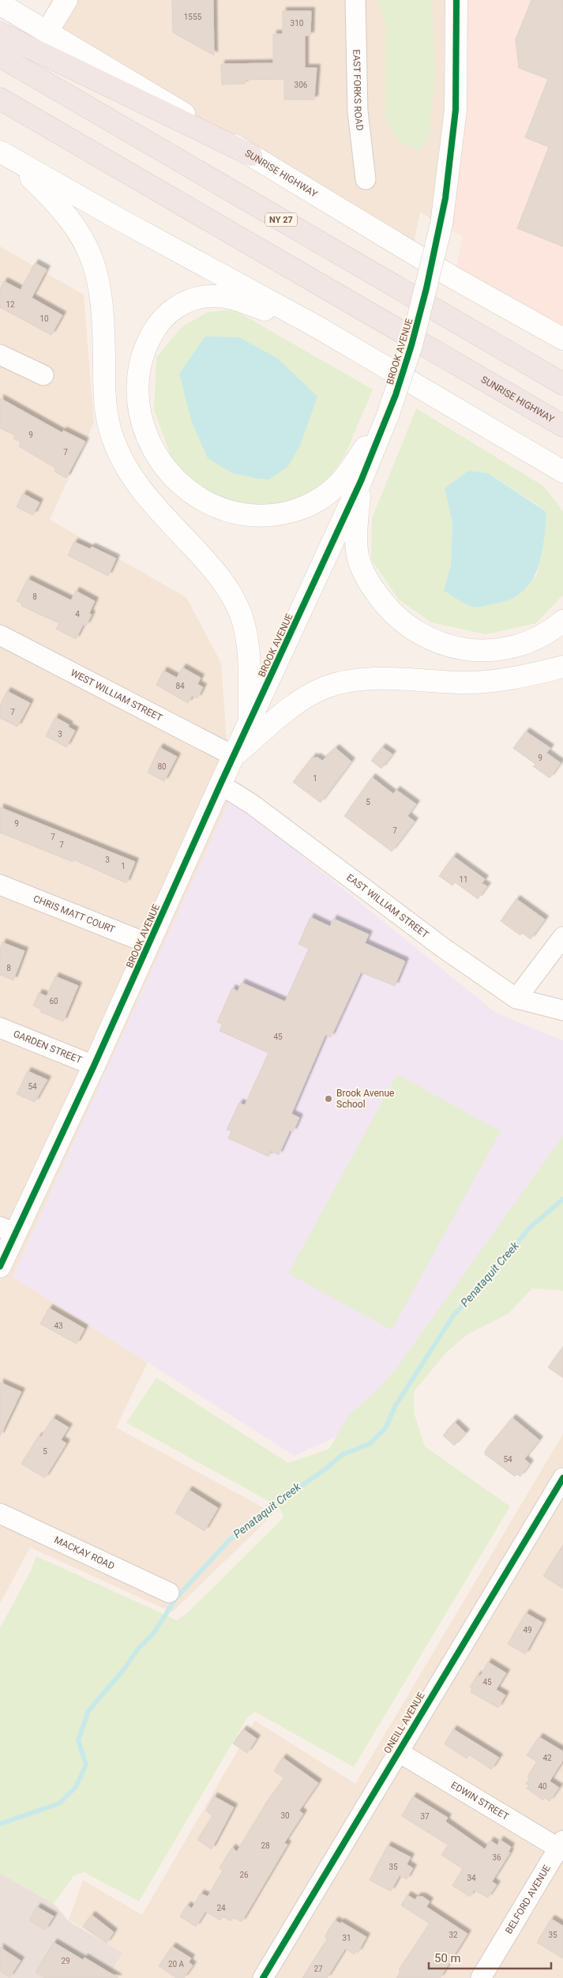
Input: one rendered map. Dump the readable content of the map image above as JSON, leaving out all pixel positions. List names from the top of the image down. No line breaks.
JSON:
{"streets":{"highway":["SUNRISE HIGHWAY","NY 27"],"main road":["BROOK AVENUE"],"street":["EAST FORKS ROAD","WEST WILLIAM STREET","EAST WILLIAM STREET","CHRIS MATT COURT","GARDEN STREET","MACKAY ROAD","ONEILL AVENUE","EDWIN STREET","BELFORD AVENUE"]},"crossings":[["BROOK AVENUE","WEST WILLIAM STREET"],["BROOK AVENUE","EAST WILLIAM STREET"],["BROOK AVENUE","CHRIS MATT COURT"],["BROOK AVENUE","GARDEN STREET"],["ONEILL AVENUE","EDWIN STREET"],["EDWIN STREET","BELFORD AVENUE"]],"water":["Penataquit Creek"],"places":["Brook Avenue School"],"house_numbers":["1555","310","306","12","10","9","7","8","4","84","7","3","9","80","1","5","9","7","7","7","3","1","11","8","60","45","54","43","5","54","49","45","42","40","30","37","28","36","35","26","34","24","32","35","31","29","20 A","27"],"scale_bar":"50 m"}
